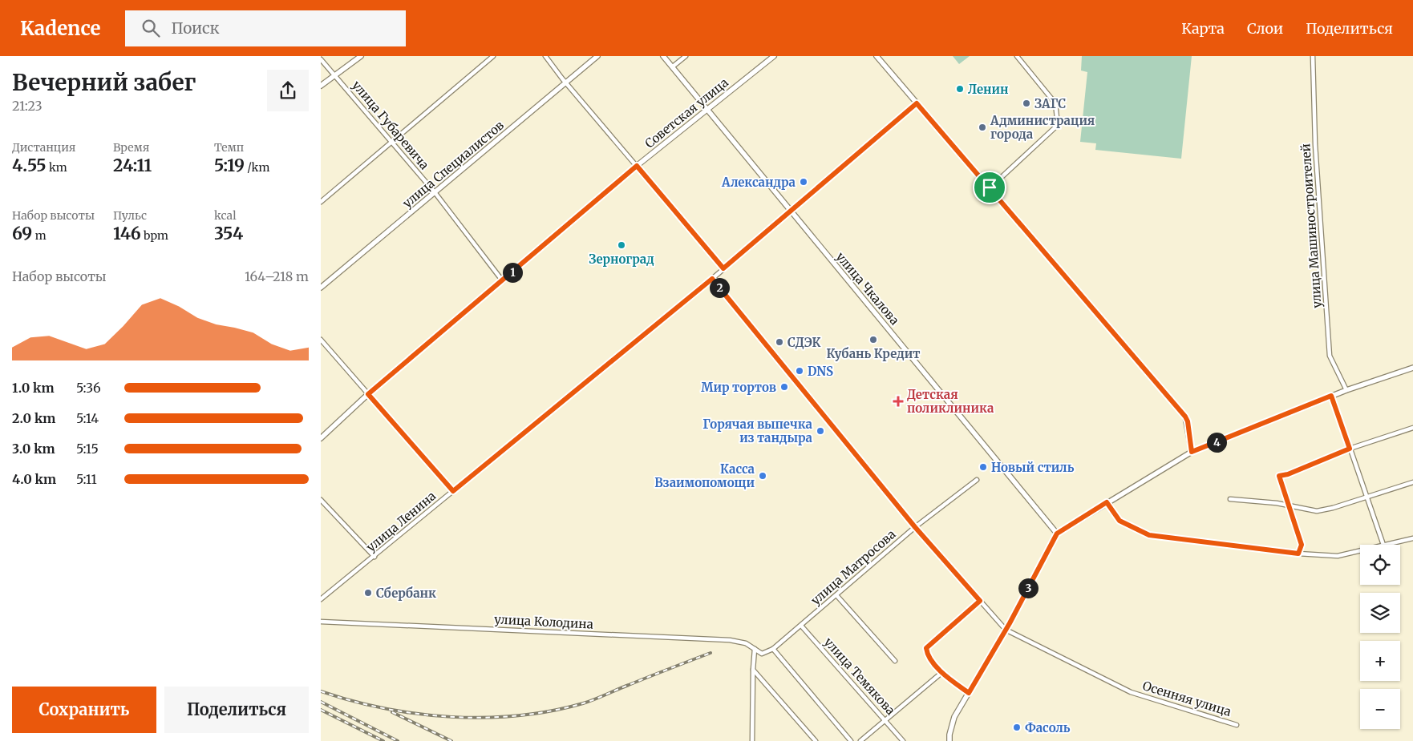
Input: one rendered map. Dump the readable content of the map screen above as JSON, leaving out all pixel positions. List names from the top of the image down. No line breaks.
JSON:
{"streets":{"street":["Советская улица","улица Губаревича","улица Специалистов","улица Машиностроителей","улица Чкалова","улица Ленина","улица Матросова","улица Колодина","улица Темякова","Осенняя улица"]},"crossings":[["Советская улица","улица Губаревича"],["Советская улица","улица Чкалова"],["улица Губаревича","улица Специалистов"],["улица Чкалова","улица Ленина"],["улица Матросова","улица Колодина"],["улица Матросова","улица Темякова"]],"places":{"other":["Ленин","ЗАГС","Администрация города","Александра","Зерноград","Кубань Кредит","СДЭК","DNS","Мир тортов","Горячая выпечка из тандыра","Новый стиль","Касса Взаимопомощи","Сбербанк","Фасоль"],"health":["Детская поликлиника"]},"page":{"header":"Kadence","search":"Поиск","nav":["Карта","Слои","Поделиться"],"heading":["Вечерний забег","21:23"],"stats":[["Дистанция","4.55 km"],["Время","24:11"],["Темп","5:19 /km"],["Набор высоты","69 m"],["Пульс","146 bpm"],["kcal","354"]],"chart":["Набор высоты","164–218 m"],"pins":["1","2","4","3"],"list":[{"name":"1.0 km","note":"5:36"},{"name":"2.0 km","note":"5:14"},{"name":"3.0 km","note":"5:15"},{"name":"4.0 km","note":"5:11"}],"map_buttons":["+","−"],"buttons":["Сохранить","Поделиться"]}}
